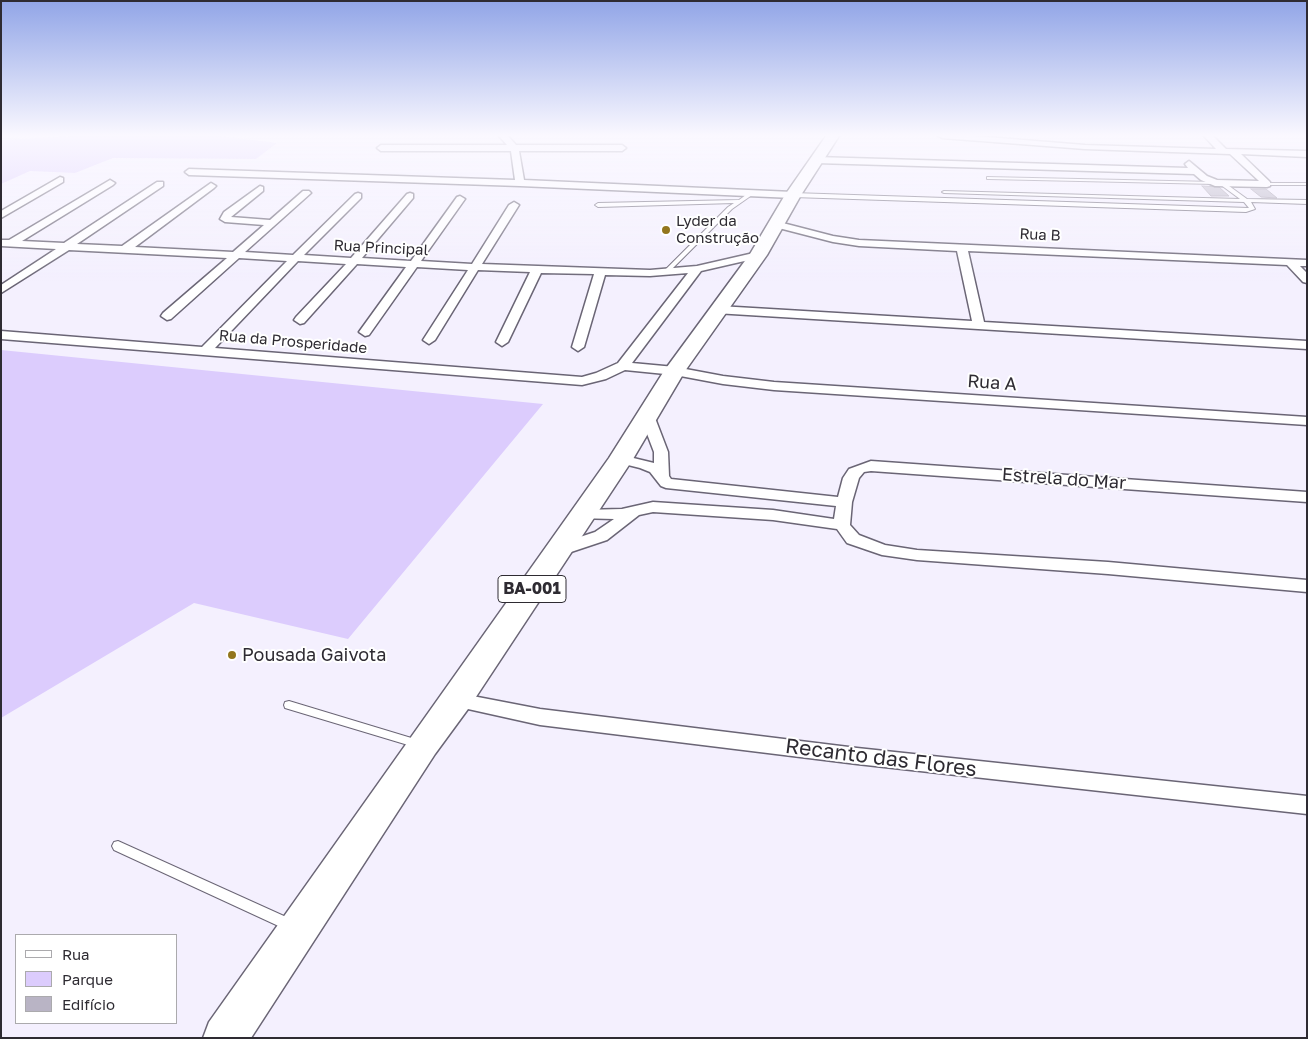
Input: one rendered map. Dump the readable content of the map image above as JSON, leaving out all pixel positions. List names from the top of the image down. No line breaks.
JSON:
{"streets":{"main road":["BA-001"],"street":["Rua B","Rua Principal","Rua da Prosperidade","Rua A","Estrela do Mar","Recanto das Flores"]},"crossings":[["Rua B","BA-001"],["Rua Principal","BA-001"],["Rua da Prosperidade","Rua A"],["Rua A","BA-001"],["BA-001","Recanto das Flores"]],"places":["Lyder da Construção","Pousada Gaivota"],"legend":["Rua","Parque","Edifício"]}
